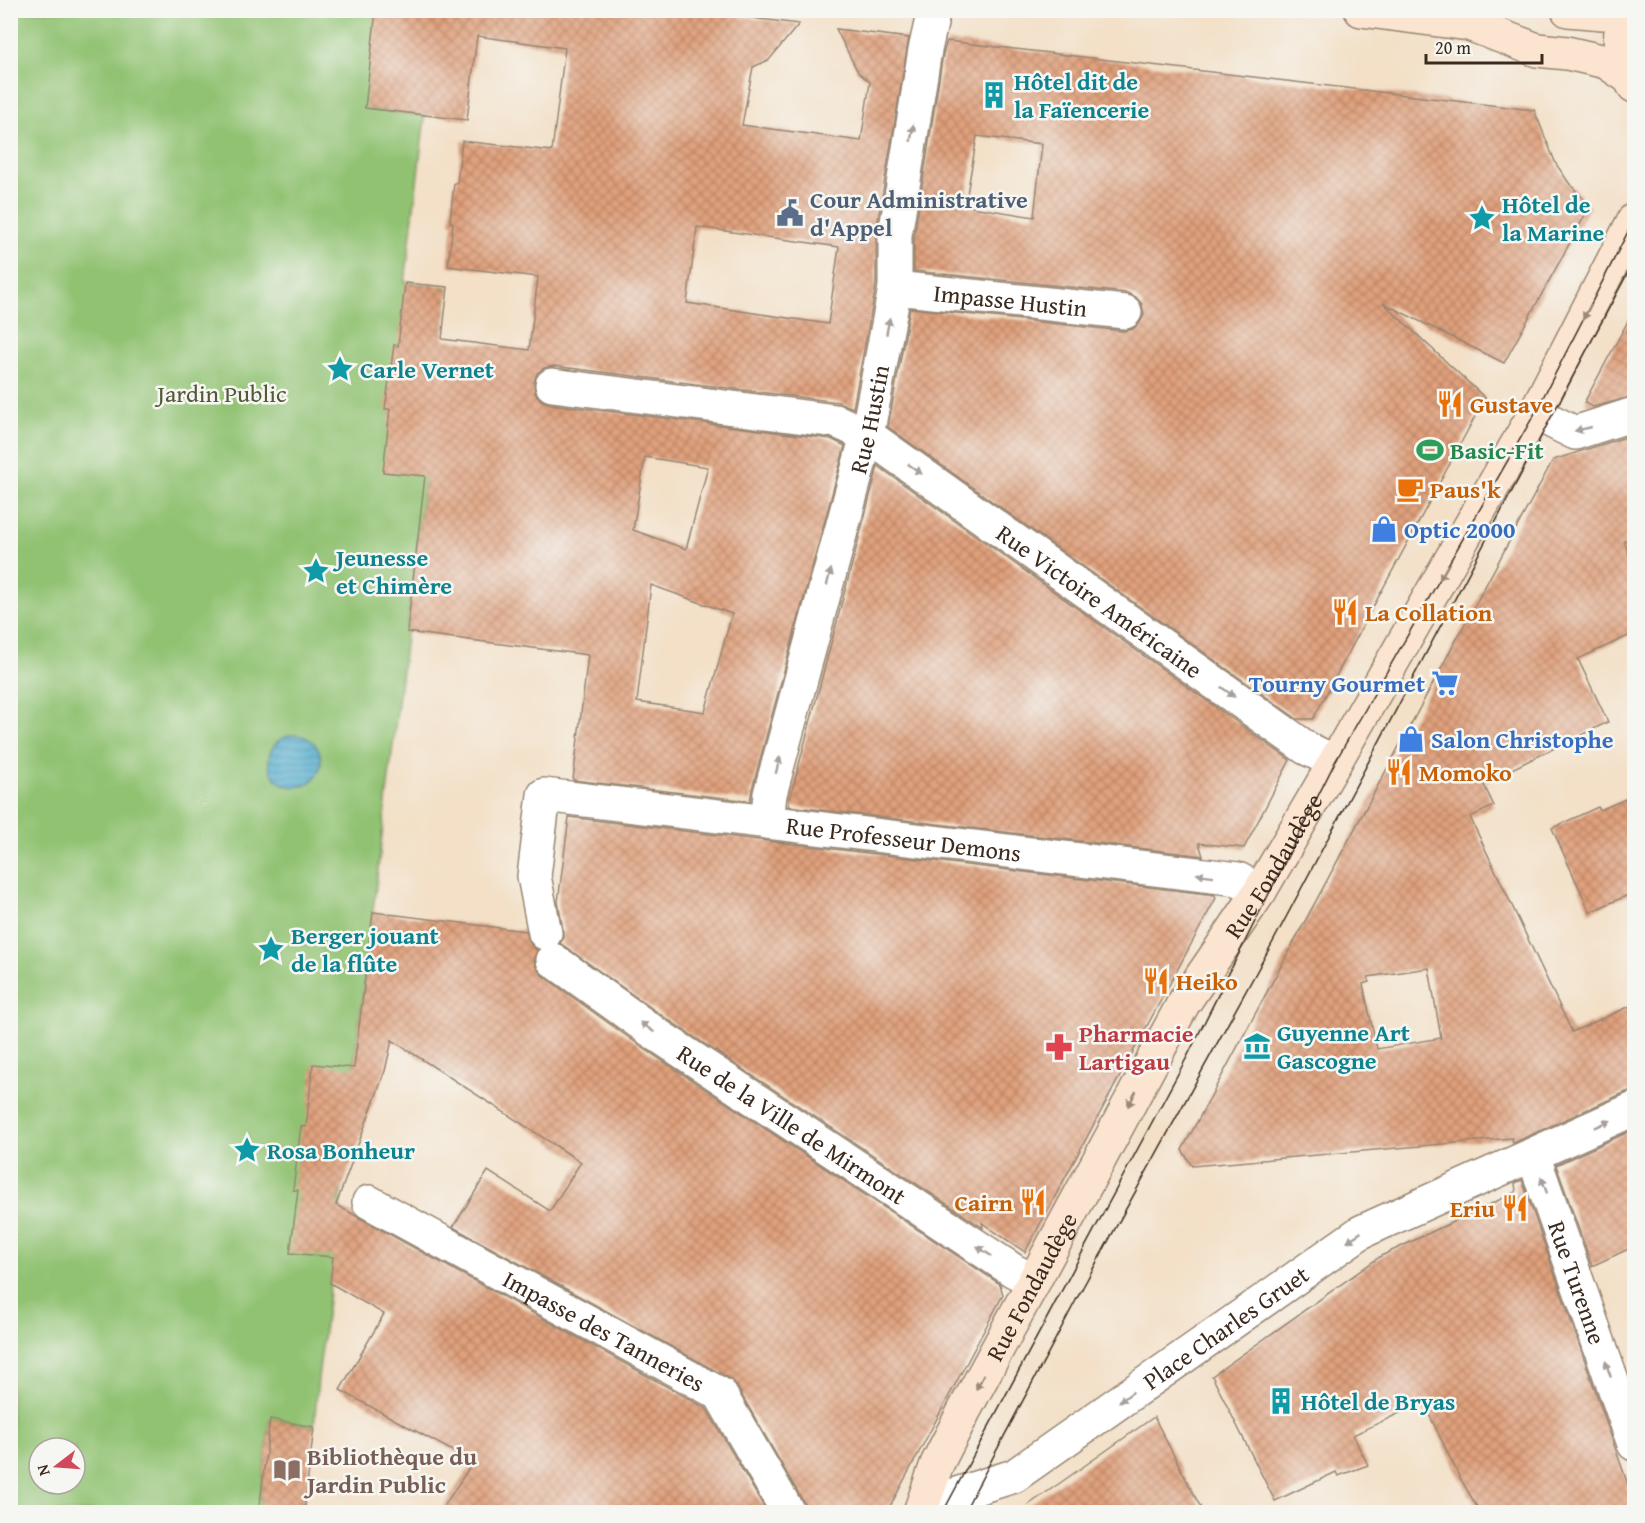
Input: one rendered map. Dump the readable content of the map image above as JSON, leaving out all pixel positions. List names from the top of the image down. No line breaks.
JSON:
{"streets":{"main road":["Rue Fondaudège"],"street":["Impasse Hustin","Rue Hustin","Rue Victoire Américaine","Rue Professeur Demons","Rue de la Ville de Mirmont","Rue Turenne","Place Charles Gruet","Impasse des Tanneries"]},"crossings":[["Impasse Hustin","Rue Hustin"],["Rue Hustin","Rue Victoire Américaine"],["Rue Hustin","Rue Professeur Demons"],["Rue Victoire Américaine","Rue Fondaudège"],["Rue Professeur Demons","Rue Fondaudège"],["Rue Professeur Demons","Rue de la Ville de Mirmont"],["Rue Fondaudège","Rue de la Ville de Mirmont"],["Rue Fondaudège","Place Charles Gruet"],["Rue Turenne","Place Charles Gruet"]],"one_way":["Rue Hustin","Rue Victoire Américaine","Rue Professeur Demons","Rue Fondaudège","Rue de la Ville de Mirmont","Rue Turenne"],"parks":["Jardin Public"],"places":{"building":["Hôtel dit de la Faïencerie","Hôtel de Bryas"],"public building":["Cour Administrative d'Appel"],"place":["Hôtel de la Marine","Carle Vernet","Jeunesse et Chimère","Berger jouant de la flûte","Rosa Bonheur"],"restaurant":["Gustave","La Collation","Momoko","Heiko","Cairn","Eriu"],"sports":["Basic-Fit"],"cafe":["Paus'k"],"shop":["Optic 2000","Salon Christophe"],"supermarket":["Tourny Gourmet"],"museum":["Guyenne Art Gascogne"],"pharmacy":["Pharmacie Lartigau"],"library":["Bibliothèque du Jardin Public"]},"scale_bar":"20 m","north":"left"}
